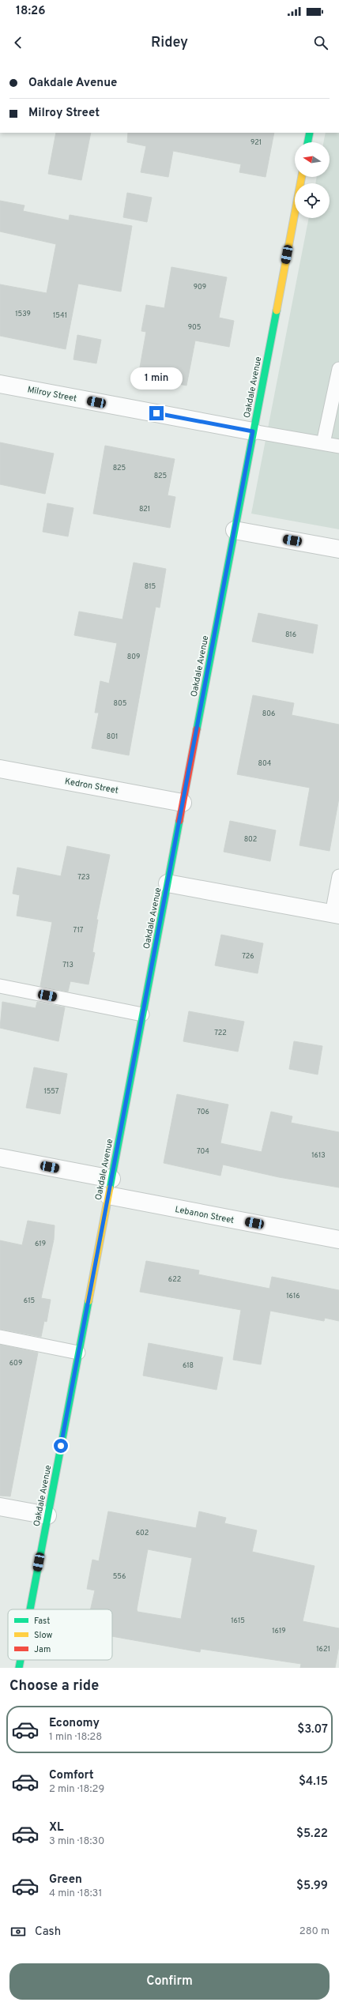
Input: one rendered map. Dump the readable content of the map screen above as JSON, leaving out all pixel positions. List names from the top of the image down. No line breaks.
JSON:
{"streets":{"street":["Oakdale Avenue","Milroy Street","Kedron Street","Lebanon Street"]},"crossings":[["Oakdale Avenue","Milroy Street"],["Oakdale Avenue","Kedron Street"],["Oakdale Avenue","Lebanon Street"]],"house_numbers":["921","909","1539","1541","905","825","825","821","815","816","809","805","806","801","804","802","723","717","726","713","722","1557","706","704","1613","619","622","1616","615","609","618","602","556","1615","1619","1621"],"legend":["Fast","Slow","Jam"],"north":"left","page":{"status":"18:26","header":"Ridey","banner":["Oakdale Avenue","Milroy Street"],"bubble":"1 min","heading":"Choose a ride","list":[{"name":"Economy","note":"1 min · 18:28","value":"$3.07"},{"name":"Comfort","note":"2 min · 18:29","value":"$4.15"},{"name":"XL","note":"3 min · 18:30","value":"$5.22"},{"name":"Green","note":"4 min · 18:31","value":"$5.99"}],"pay":["Cash","280 m"],"buttons":"Confirm"}}
